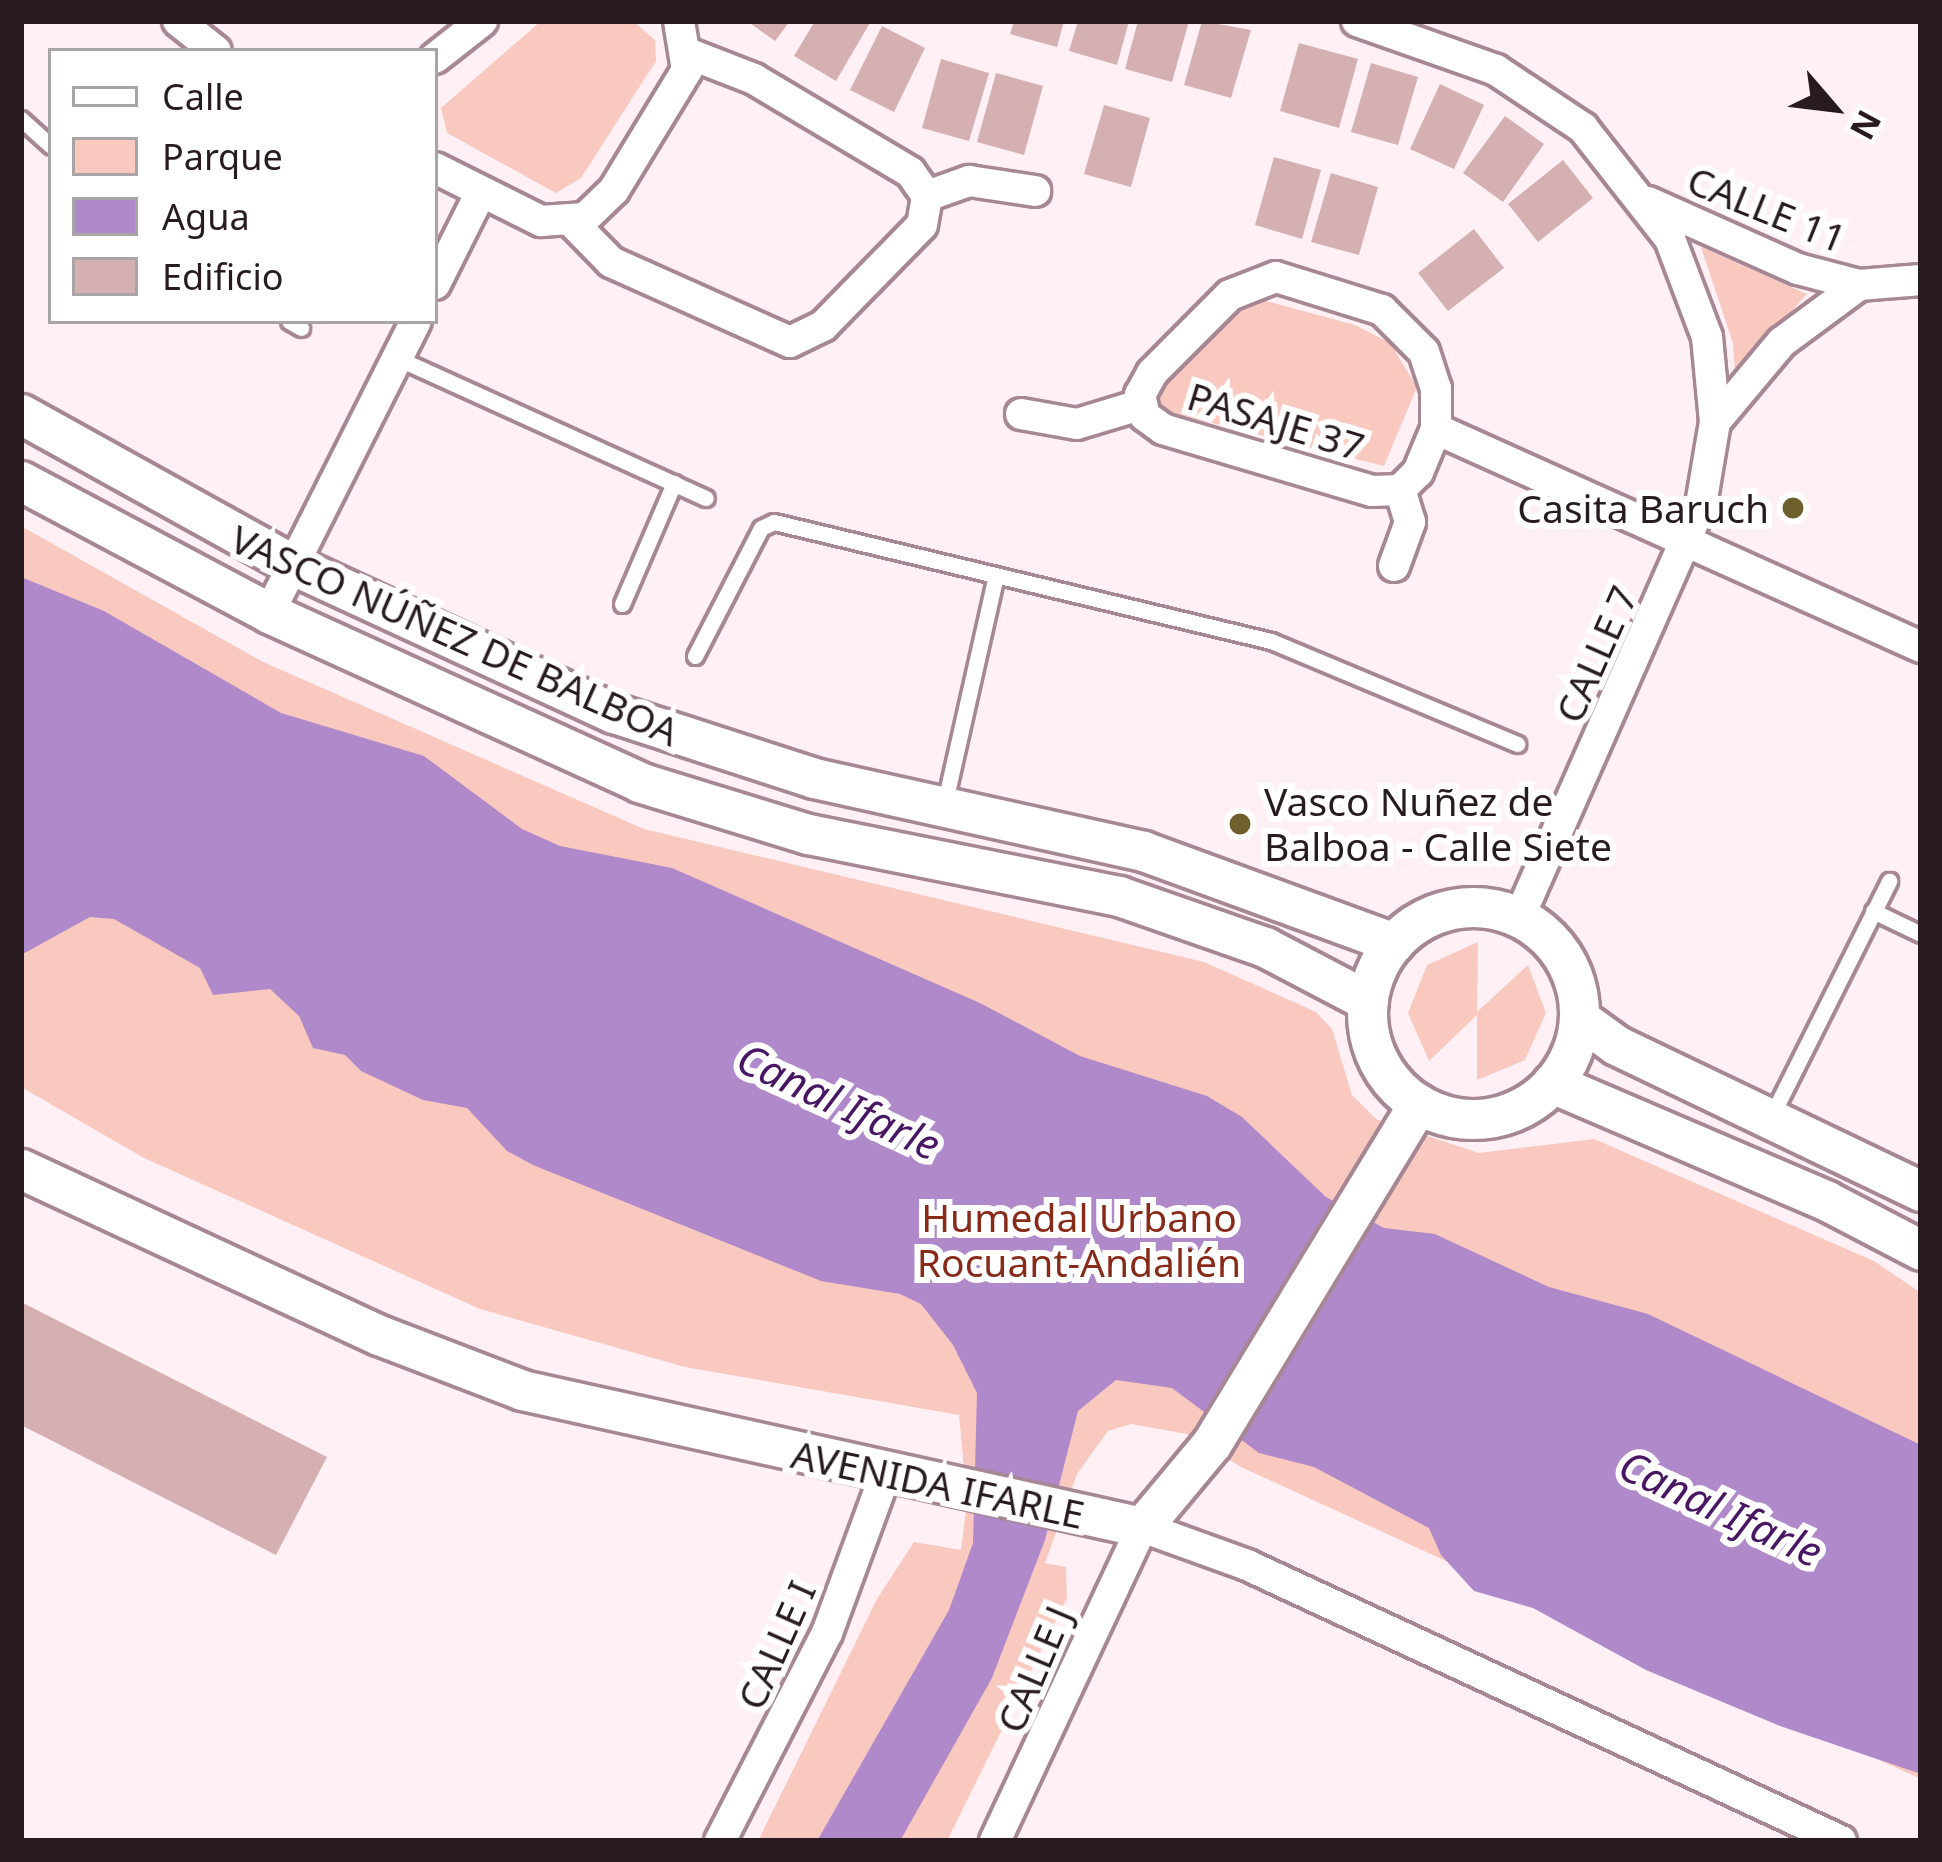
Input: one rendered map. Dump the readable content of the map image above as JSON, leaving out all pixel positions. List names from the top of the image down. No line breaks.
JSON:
{"streets":{"street":["CALLE 11","PASAJE 37","VASCO NÚÑEZ DE BALBOA","CALLE 7","AVENIDA IFARLE","CALLE I","CALLE J"]},"crossings":[["CALLE 11","CALLE 7"],["VASCO NÚÑEZ DE BALBOA","CALLE 7"],["AVENIDA IFARLE","CALLE I"],["AVENIDA IFARLE","CALLE J"]],"water":["Canal Ifarle"],"parks":["Humedal Urbano Rocuant-Andalién"],"places":["Casita Baruch","Vasco Nuñez de Balboa - Calle Siete"],"legend":["Calle","Parque","Agua","Edificio"],"north":"bottom right"}
